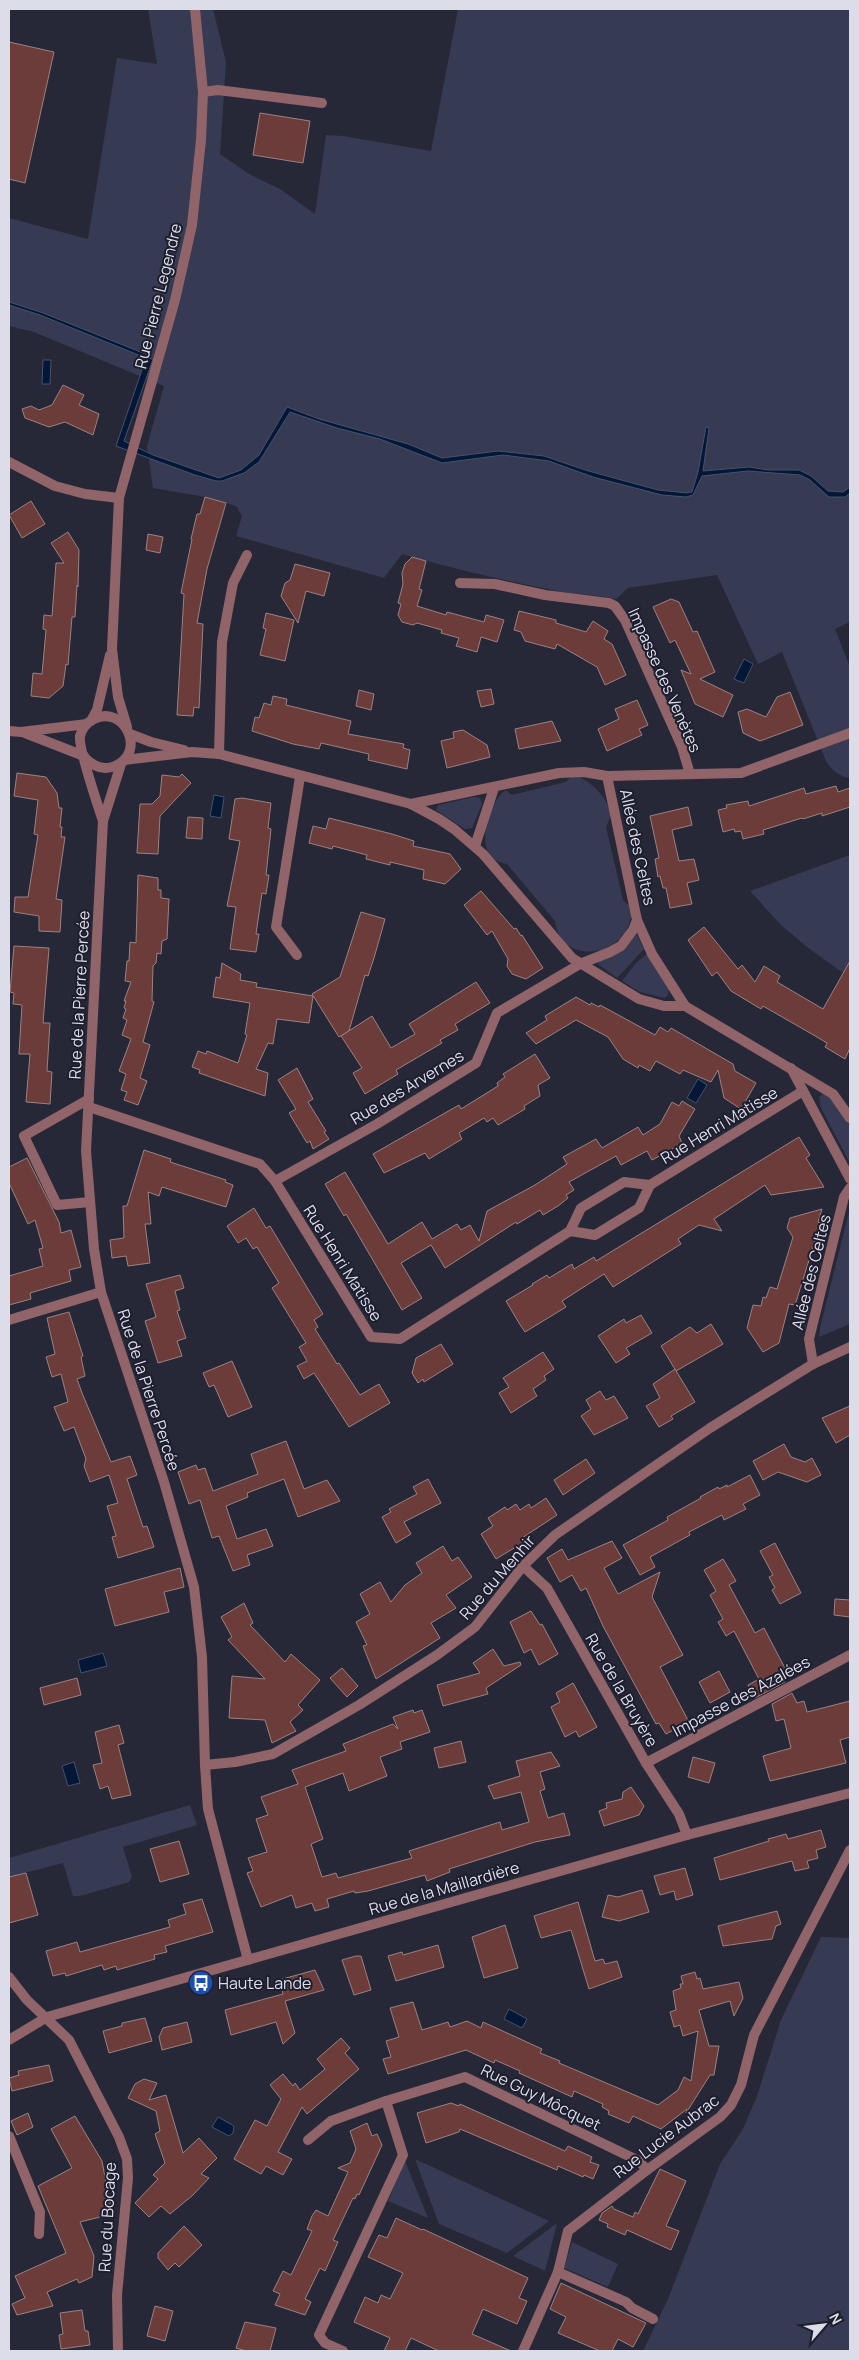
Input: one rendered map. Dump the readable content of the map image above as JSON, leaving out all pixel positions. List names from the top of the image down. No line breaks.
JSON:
{"streets":{"street":["Rue Pierre Legendre","Impasse des Venètes","Allée des Celtes","Rue de la Pierre Percée","Rue des Arvernes","Rue Henri Matisse","Rue du Menhir","Rue de la Bruyère","Impasse des Azalées","Rue de la Maillardière","Rue Guy Môcquet","Rue Lucie Aubrac","Rue du Bocage"]},"crossings":[["Allée des Celtes","Rue de la Pierre Percée"],["Allée des Celtes","Rue des Arvernes"],["Allée des Celtes","Rue Henri Matisse"],["Allée des Celtes","Rue du Menhir"],["Rue de la Pierre Percée","Rue Henri Matisse"],["Rue de la Pierre Percée","Rue du Menhir"],["Rue de la Pierre Percée","Rue de la Maillardière"],["Rue des Arvernes","Rue Henri Matisse"],["Rue du Menhir","Rue de la Bruyère"],["Rue de la Bruyère","Impasse des Azalées"],["Rue de la Bruyère","Rue de la Maillardière"],["Rue de la Maillardière","Rue du Bocage"],["Rue Guy Môcquet","Rue Lucie Aubrac"]],"places":{"bus stop":["Haute Lande"]},"north":"top right"}
